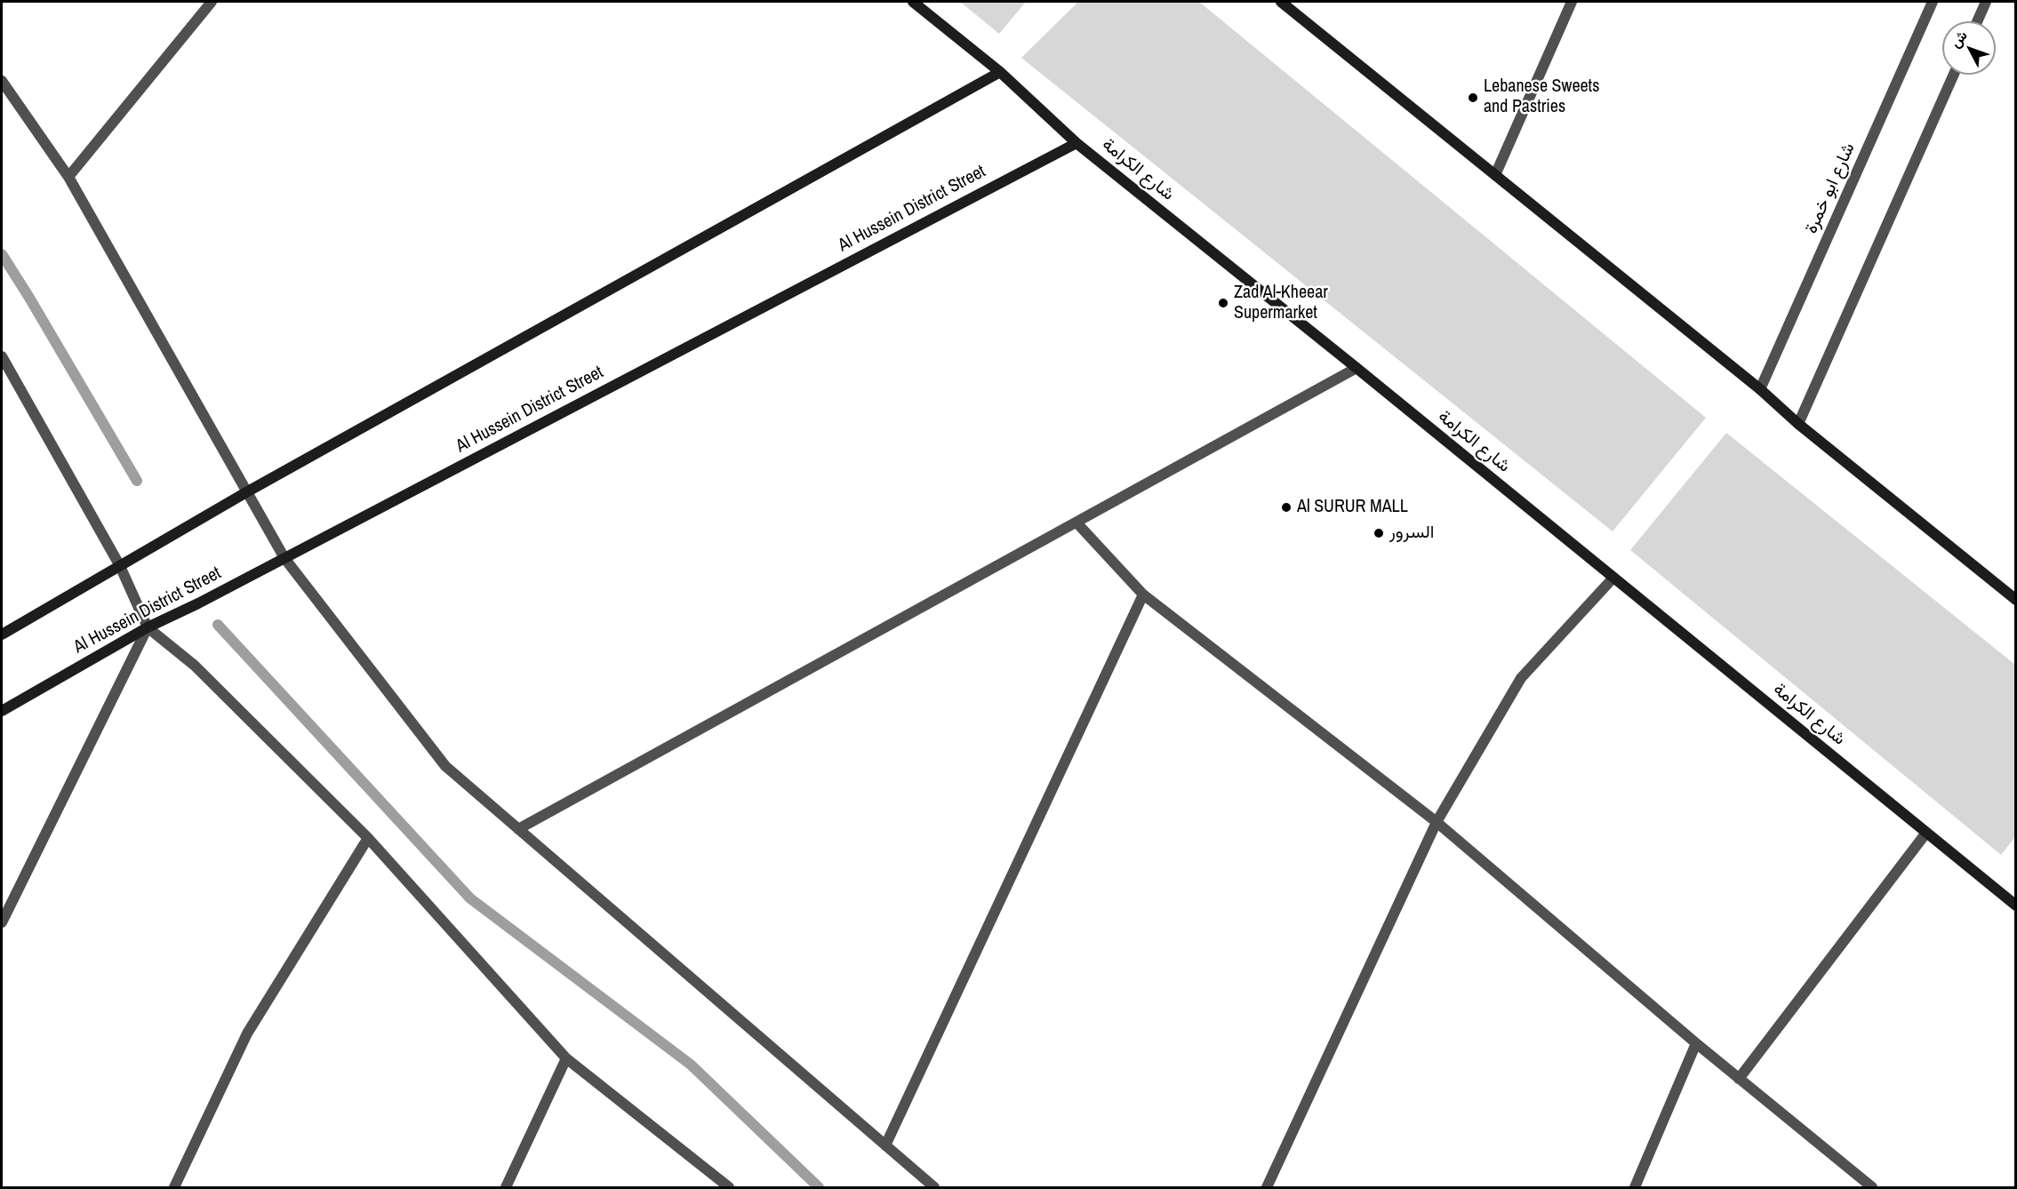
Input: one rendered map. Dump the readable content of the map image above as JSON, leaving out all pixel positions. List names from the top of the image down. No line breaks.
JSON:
{"streets":{"street":["شارع الكرامة","شارع ابو خمرة","Al Hussein District Street"]},"crossings":[["شارع الكرامة","Al Hussein District Street"]],"places":["Lebanese Sweets and Pastries","Zad Al-Kheear Supermarket","Al SURUR MALL","السرور"],"north":"top left"}
